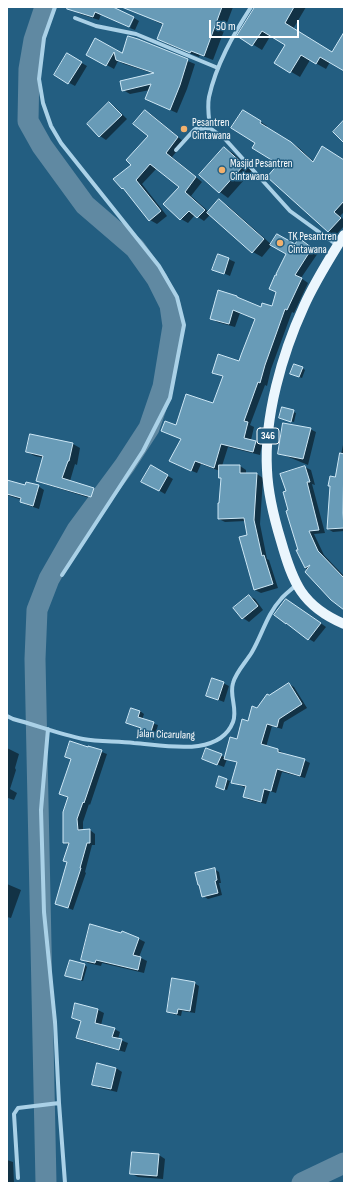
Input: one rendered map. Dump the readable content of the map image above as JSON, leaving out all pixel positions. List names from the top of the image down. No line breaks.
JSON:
{"streets":{"main road":["346"],"street":["Jalan Cicarulang"]},"crossings":[["346","Jalan Cicarulang"]],"places":["Pesantren Cintawana","Masjid Pesantren Cintawana","TK Pesantren Cintawana"],"scale_bar":"50 m"}
